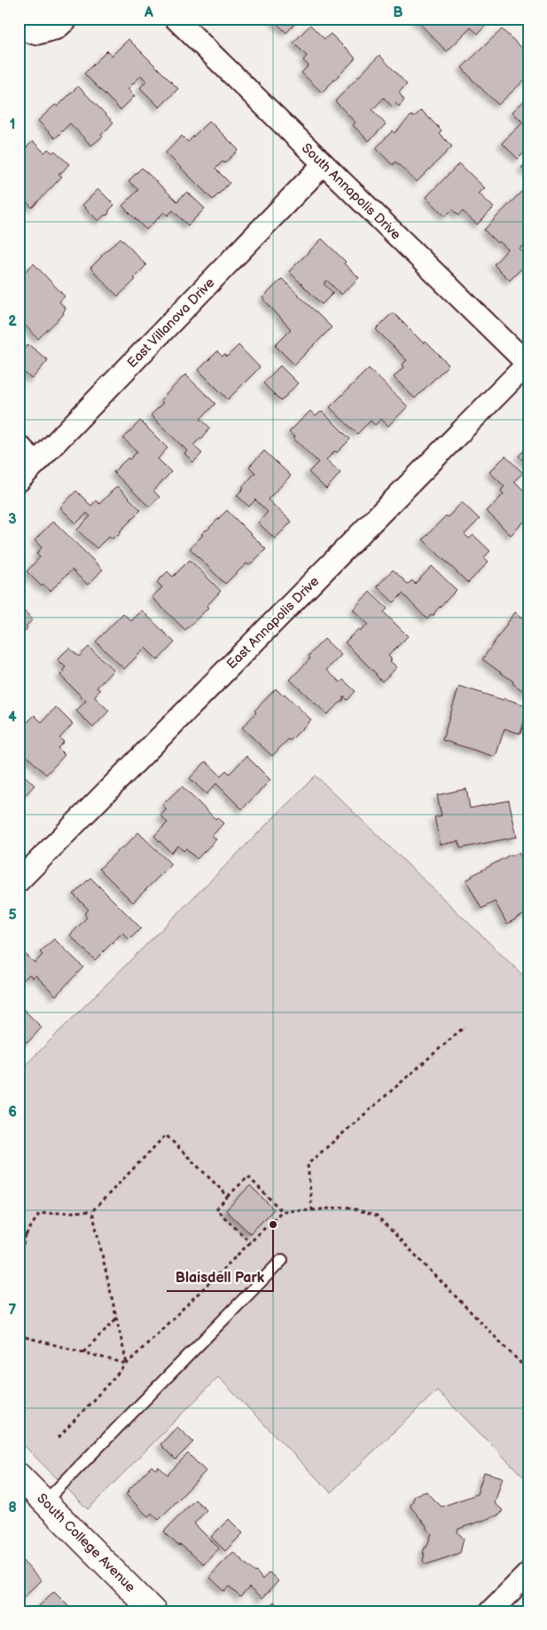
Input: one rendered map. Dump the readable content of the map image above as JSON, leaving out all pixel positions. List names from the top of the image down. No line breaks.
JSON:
{"streets":{"street":["South Annapolis Drive","East Villanova Drive","East Annapolis Drive","South College Avenue"]},"crossings":[["South Annapolis Drive","East Villanova Drive"],["South Annapolis Drive","East Annapolis Drive"]],"places":["Blaisdell Park"],"grid":{"columns":["A","B"],"rows":["1","2","3","4","5","6","7","8"]}}
